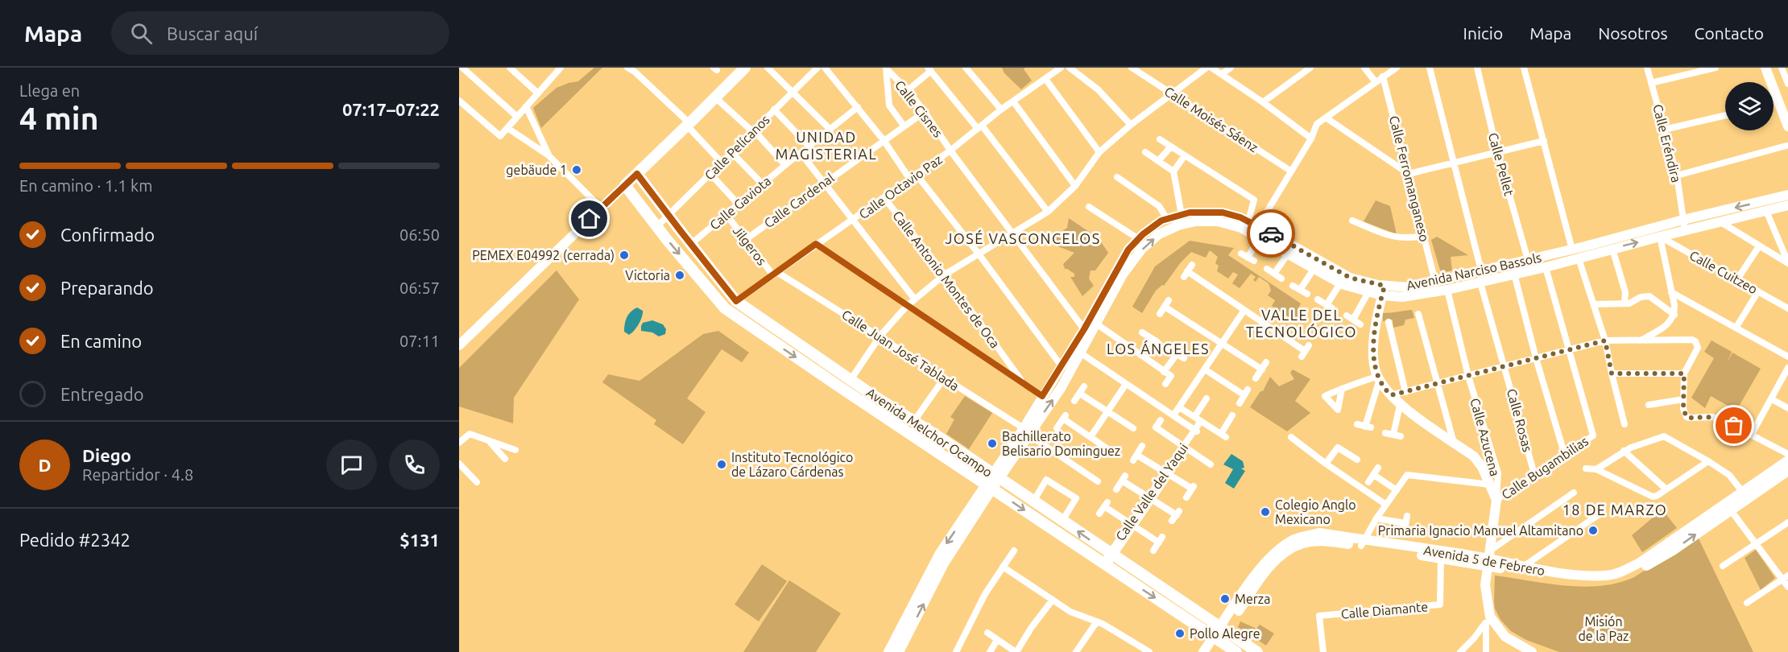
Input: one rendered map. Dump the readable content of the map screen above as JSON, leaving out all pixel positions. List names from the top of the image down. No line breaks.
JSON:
{"streets":{"main road":["Avenida Melchor Ocampo"],"street":["Calle Cisnes","Calle Moisés Sáenz","Calle Eréndira","Calle Pelícanos","Calle Pellet","Calle Ferromanganeso","Calle Octavio Paz","Calle Cardenal","Calle Gaviota","Jilgeros","Avenida Narciso Bassols","Calle Cuitzeo","Calle Antonio Montes de Oca","Calle Juan José Tablada","Calle Rosas","Calle Azucena","Calle Bugambilias","Calle Valle del Yaqui","Avenida 5 de Febrero","Calle Diamante"]},"crossings":[["Calle Cisnes","Calle Octavio Paz"],["Calle Cisnes","Calle Cardenal"],["Calle Cisnes","Avenida Narciso Bassols"],["Calle Eréndira","Avenida Narciso Bassols"],["Calle Pelícanos","Avenida Melchor Ocampo"],["Calle Pellet","Avenida Narciso Bassols"],["Calle Ferromanganeso","Avenida Narciso Bassols"],["Calle Octavio Paz","Jilgeros"],["Calle Octavio Paz","Calle Antonio Montes de Oca"],["Calle Octavio Paz","Calle Juan José Tablada"],["Calle Octavio Paz","Avenida Melchor Ocampo"],["Calle Cardenal","Jilgeros"],["Calle Gaviota","Jilgeros"],["Calle Gaviota","Avenida Melchor Ocampo"],["Jilgeros","Calle Juan José Tablada"],["Avenida Narciso Bassols","Calle Cuitzeo"],["Avenida Narciso Bassols","Calle Juan José Tablada"],["Avenida Narciso Bassols","Calle Rosas"],["Avenida Narciso Bassols","Avenida Melchor Ocampo"],["Avenida Narciso Bassols","Calle Azucena"],["Avenida Narciso Bassols","Calle Bugambilias"],["Calle Rosas","Calle Bugambilias"],["Avenida Melchor Ocampo","Calle Valle del Yaqui"],["Avenida Melchor Ocampo","Avenida 5 de Febrero"],["Calle Azucena","Calle Bugambilias"],["Avenida 5 de Febrero","Calle Diamante"]],"districts":["UNIDAD MAGISTERIAL","JOSÉ VASCONCELOS","VALLE DEL TECNOLÓGICO","LOS ÁNGELES","18 DE MARZO"],"parks":["Misión de la Paz"],"places":["gebäude 1","PEMEX E04992 (cerrada)","Victoria","Bachillerato Belisario Dominguez","Instituto Tecnológico de Lázaro Cárdenas","Colegio Anglo Mexicano","Primaria Ignacio Manuel Altamitano","Merza","Pollo Alegre"],"page":{"header":"Mapa","search":"Buscar aquí","nav":["Inicio","Mapa","Nosotros","Contacto"],"heading":["4 min","Llega en","07:17–07:22"],"panel":["Diego","Repartidor · 4.8","Pedido #2342","$131"],"bar":"En camino · 1.1 km","list":[["Confirmado","06:50"],["Preparando","06:57"],["En camino","07:11"],"Entregado"],"round":"D"}}
